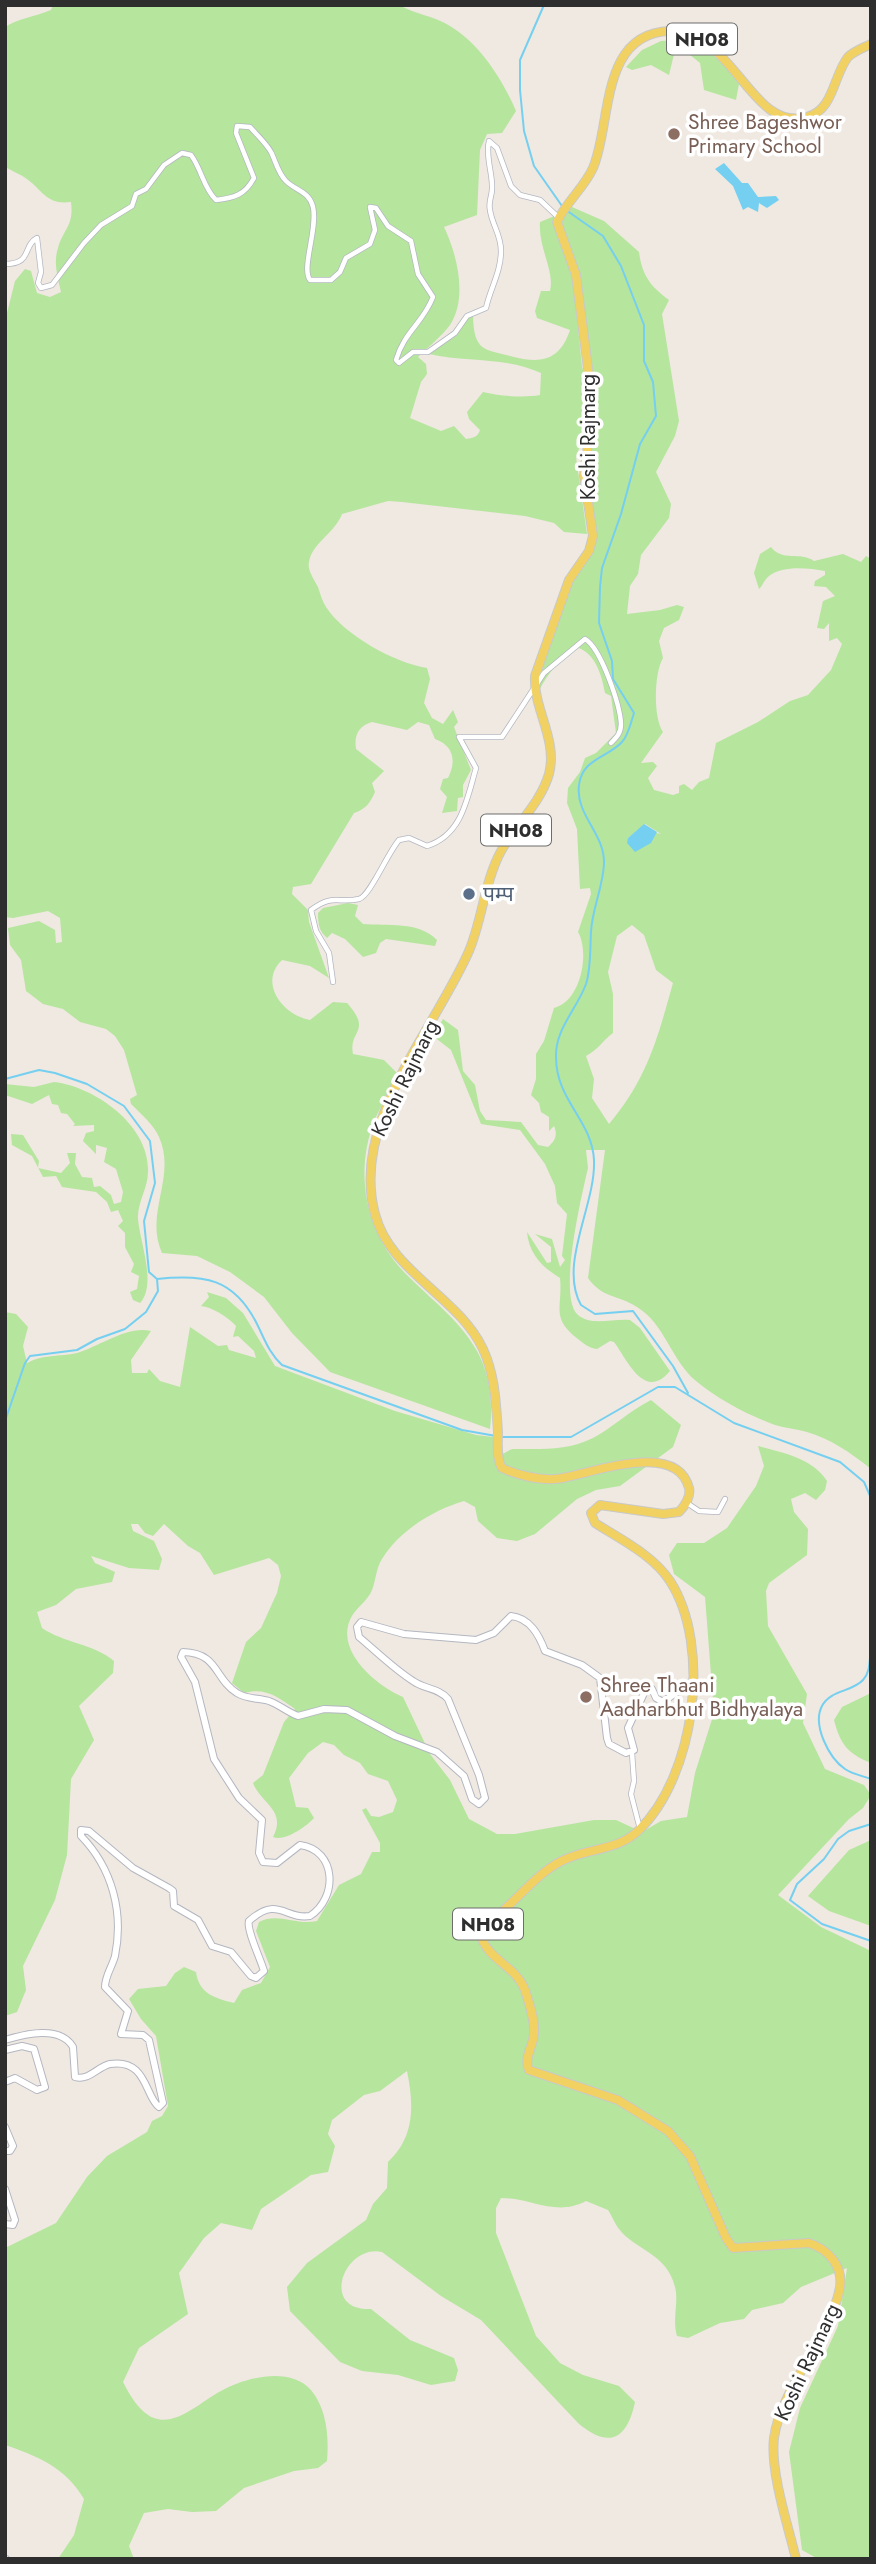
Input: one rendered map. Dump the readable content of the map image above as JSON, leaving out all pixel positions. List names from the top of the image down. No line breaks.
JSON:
{"streets":{"main road":["NH08","Koshi Rajmarg"]},"crossings":[["NH08","Koshi Rajmarg"]],"places":["Shree Bageshwor Primary School","पम्प","Shree Thaani Aadharbhut Bidhyalaya"]}
